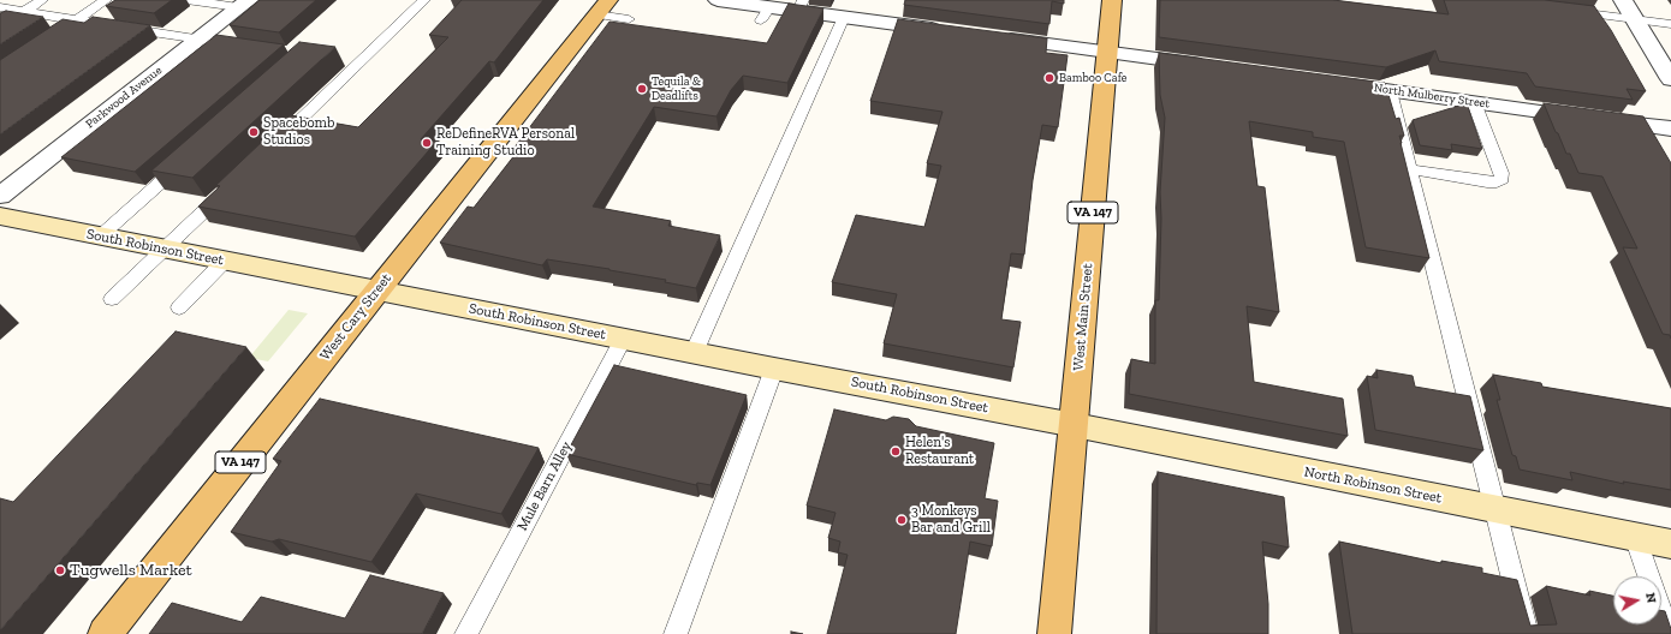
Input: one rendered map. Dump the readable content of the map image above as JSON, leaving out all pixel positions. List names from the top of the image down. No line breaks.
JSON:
{"streets":{"main road":["VA 147","West Cary Street","West Main Street"],"street":["North Mulberry Street","Parkwood Avenue","South Robinson Street","North Robinson Street"],"lane":["Mule Barn Alley"]},"crossings":[["South Robinson Street","West Cary Street"],["South Robinson Street","West Main Street"],["South Robinson Street","North Robinson Street"],["South Robinson Street","Mule Barn Alley"],["West Main Street","North Robinson Street"]],"places":["Bamboo Cafe","Tequila & Deadlifts","Spacebomb Studios","ReDefineRVA Personal Training Studio","Helen's Restaurant","3 Monkeys Bar and Grill","Tugwells Market"],"north":"right"}
